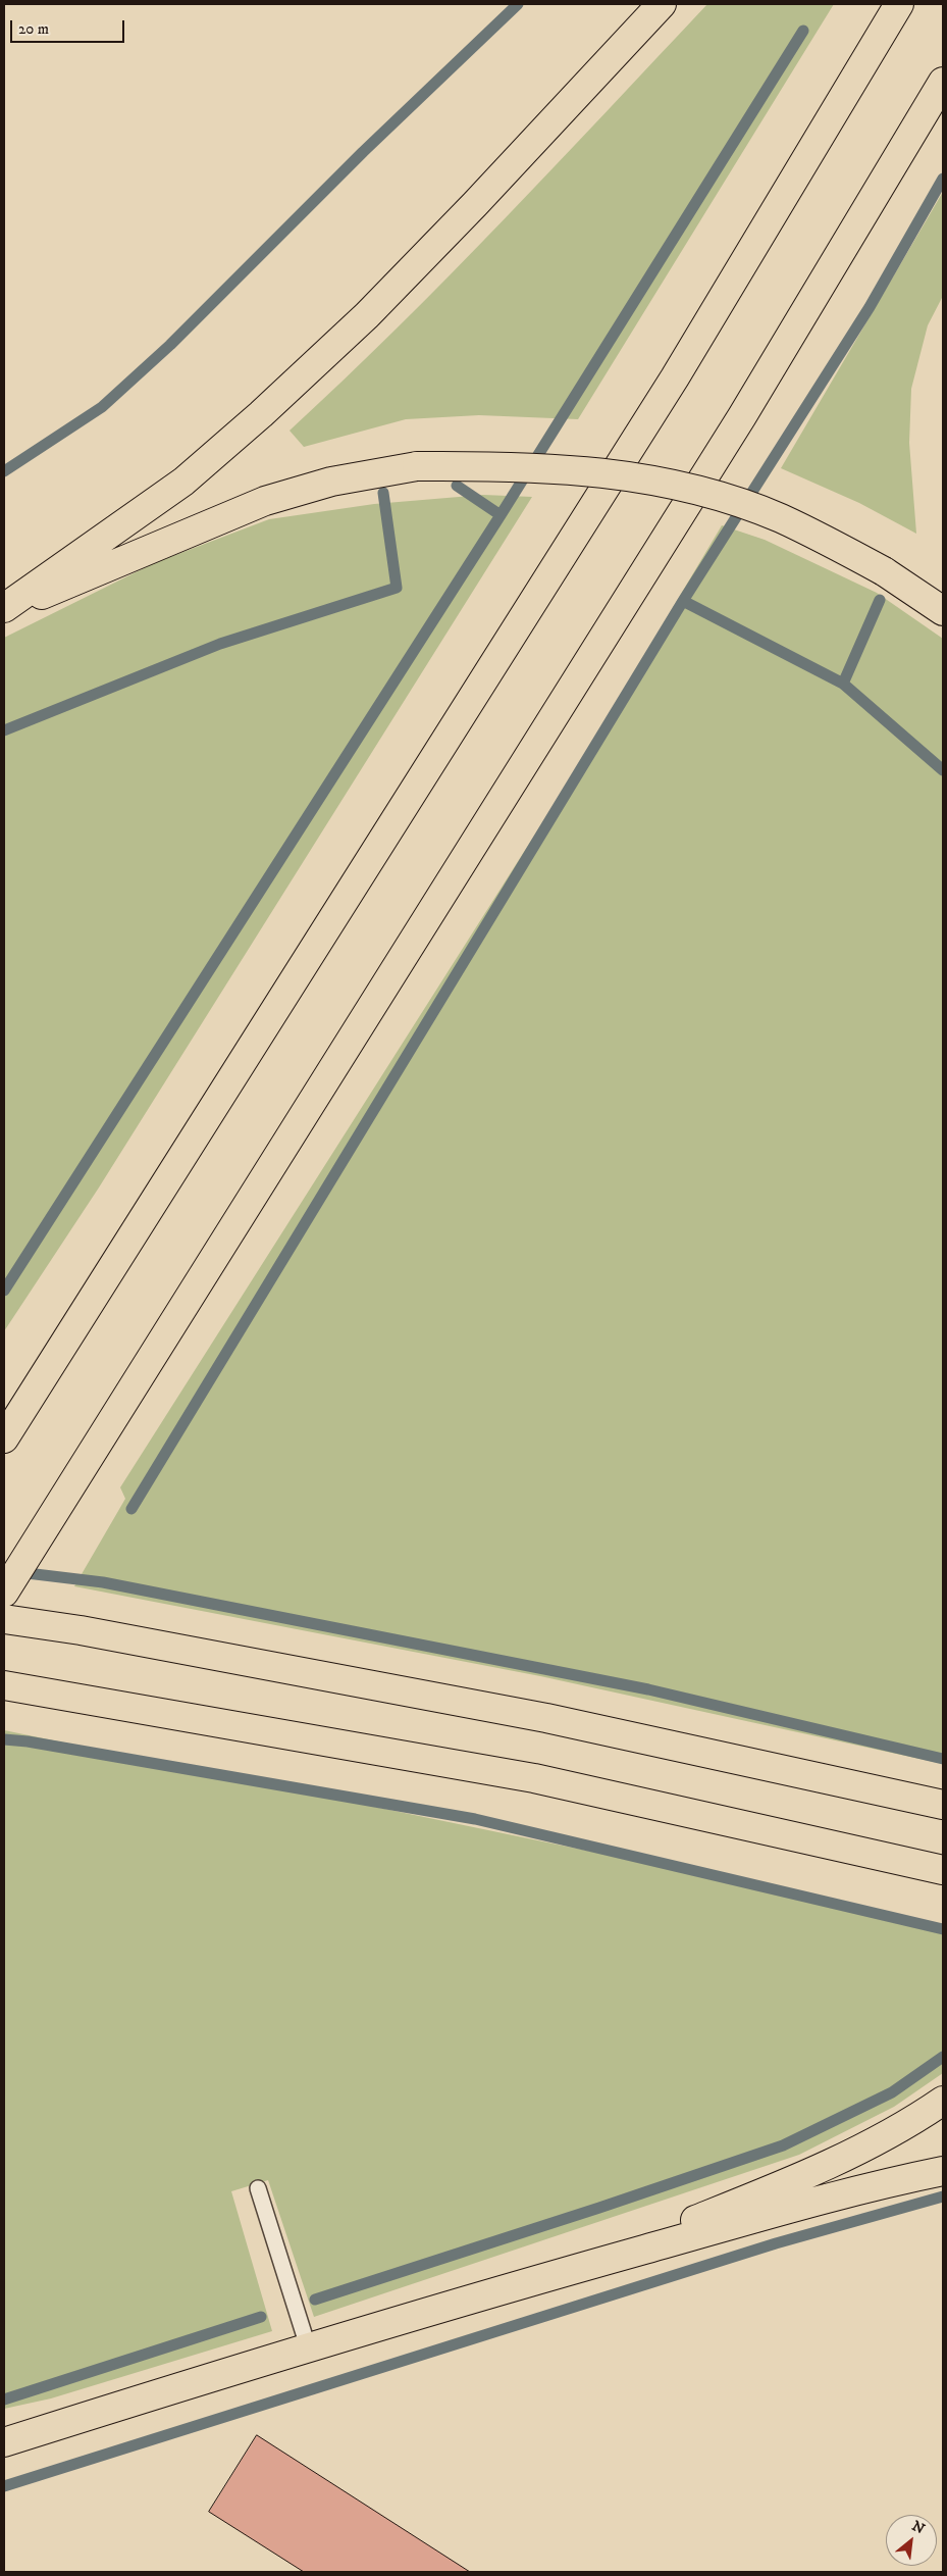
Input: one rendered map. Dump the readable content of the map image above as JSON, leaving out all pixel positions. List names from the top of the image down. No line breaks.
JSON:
{"scale_bar":"20 m","north":"top right"}
